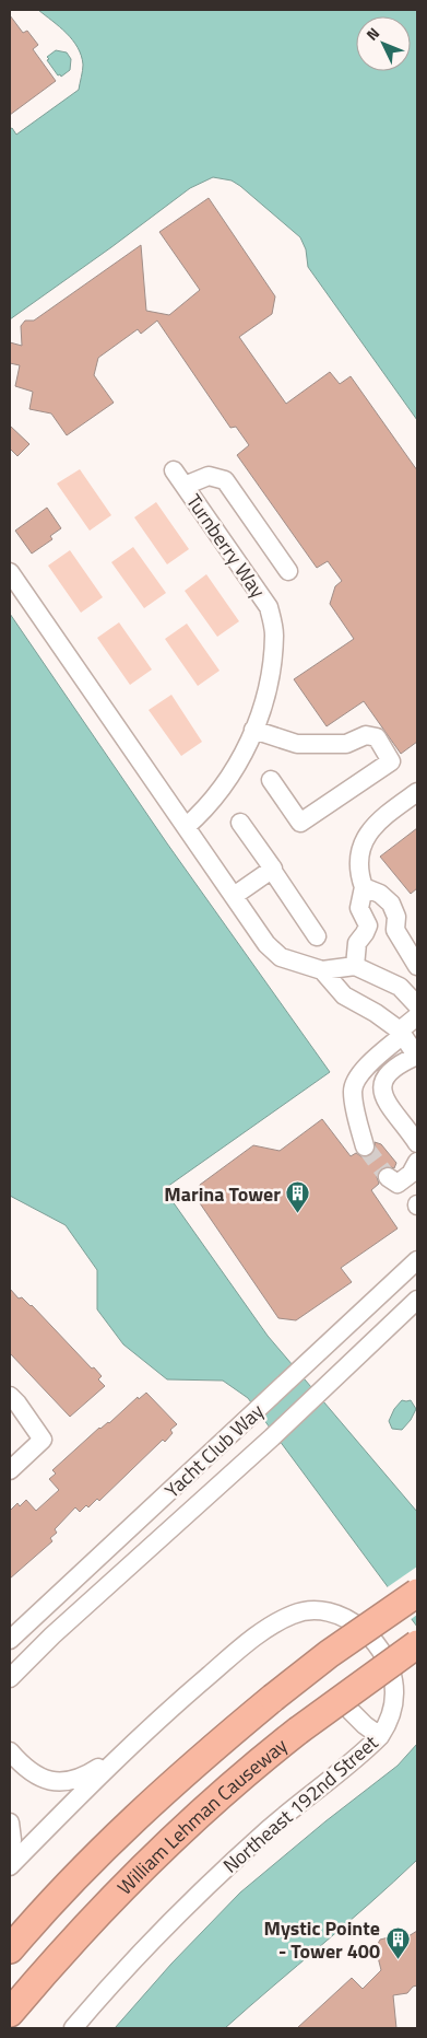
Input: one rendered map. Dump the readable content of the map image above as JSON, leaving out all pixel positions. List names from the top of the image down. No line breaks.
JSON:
{"streets":{"highway":["William Lehman Causeway"],"street":["Turnberry Way","Yacht Club Way","Northeast 192nd Street"]},"places":{"building":["Marina Tower","Mystic Pointe - Tower 400"]},"north":"top left"}
